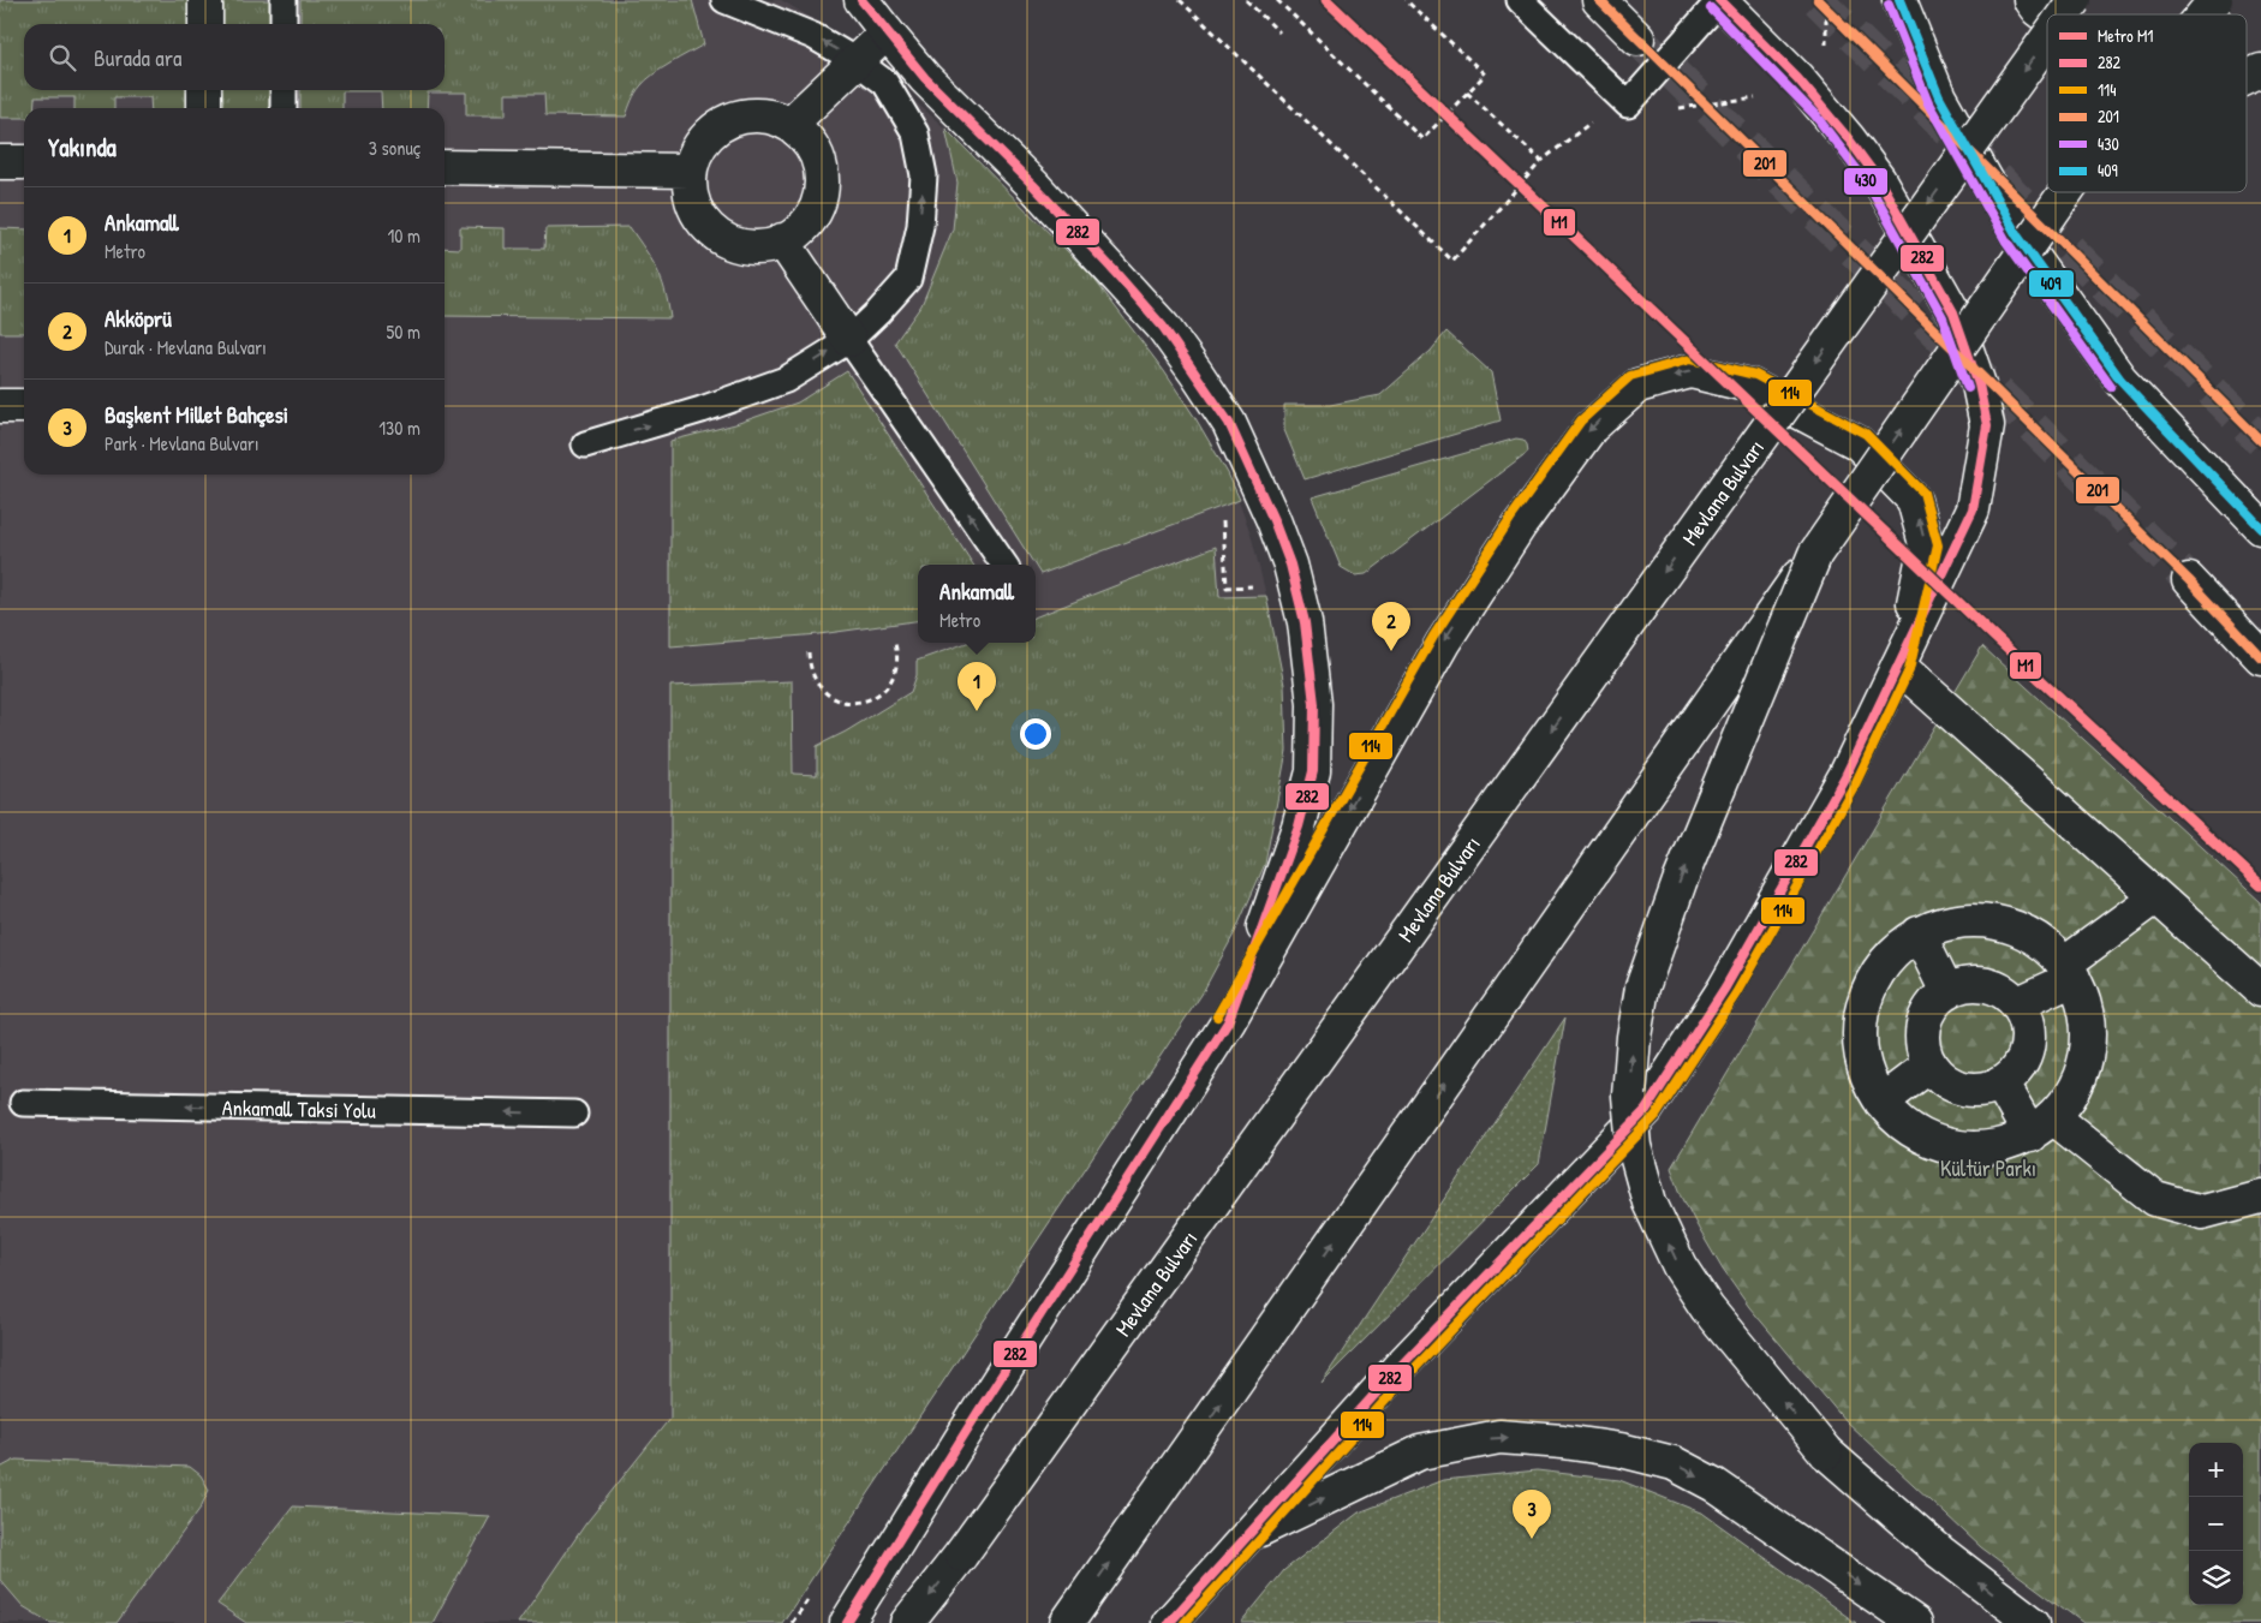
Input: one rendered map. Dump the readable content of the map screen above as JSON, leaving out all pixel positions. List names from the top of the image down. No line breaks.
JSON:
{"streets":{"main road":["Mevlana Bulvarı"],"lane":["Ankamall Taksi Yolu"]},"one_way":["Ankamall Taksi Yolu"],"parks":["Kültür Parkı"],"lines":["metro line M1","transit line 282","transit line 201","transit line 409","transit line 430","transit line 114"],"legend":["Metro M1","282","114","201","430","409"],"page":{"search":"Burada ara","heading":["Yakında","3 sonuç"],"list":[{"mark":"1","name":"Ankamall","note":"Metro","value":"10 m"},{"mark":"2","name":"Akköprü","note":"Durak · Mevlana Bulvarı","value":"50 m"},{"mark":"3","name":"Başkent Millet Bahçesi","note":"Park · Mevlana Bulvarı","value":"130 m"}],"popup":["Ankamall","Metro"],"pins":["2","1","3"],"map_buttons":["+","−"]}}
